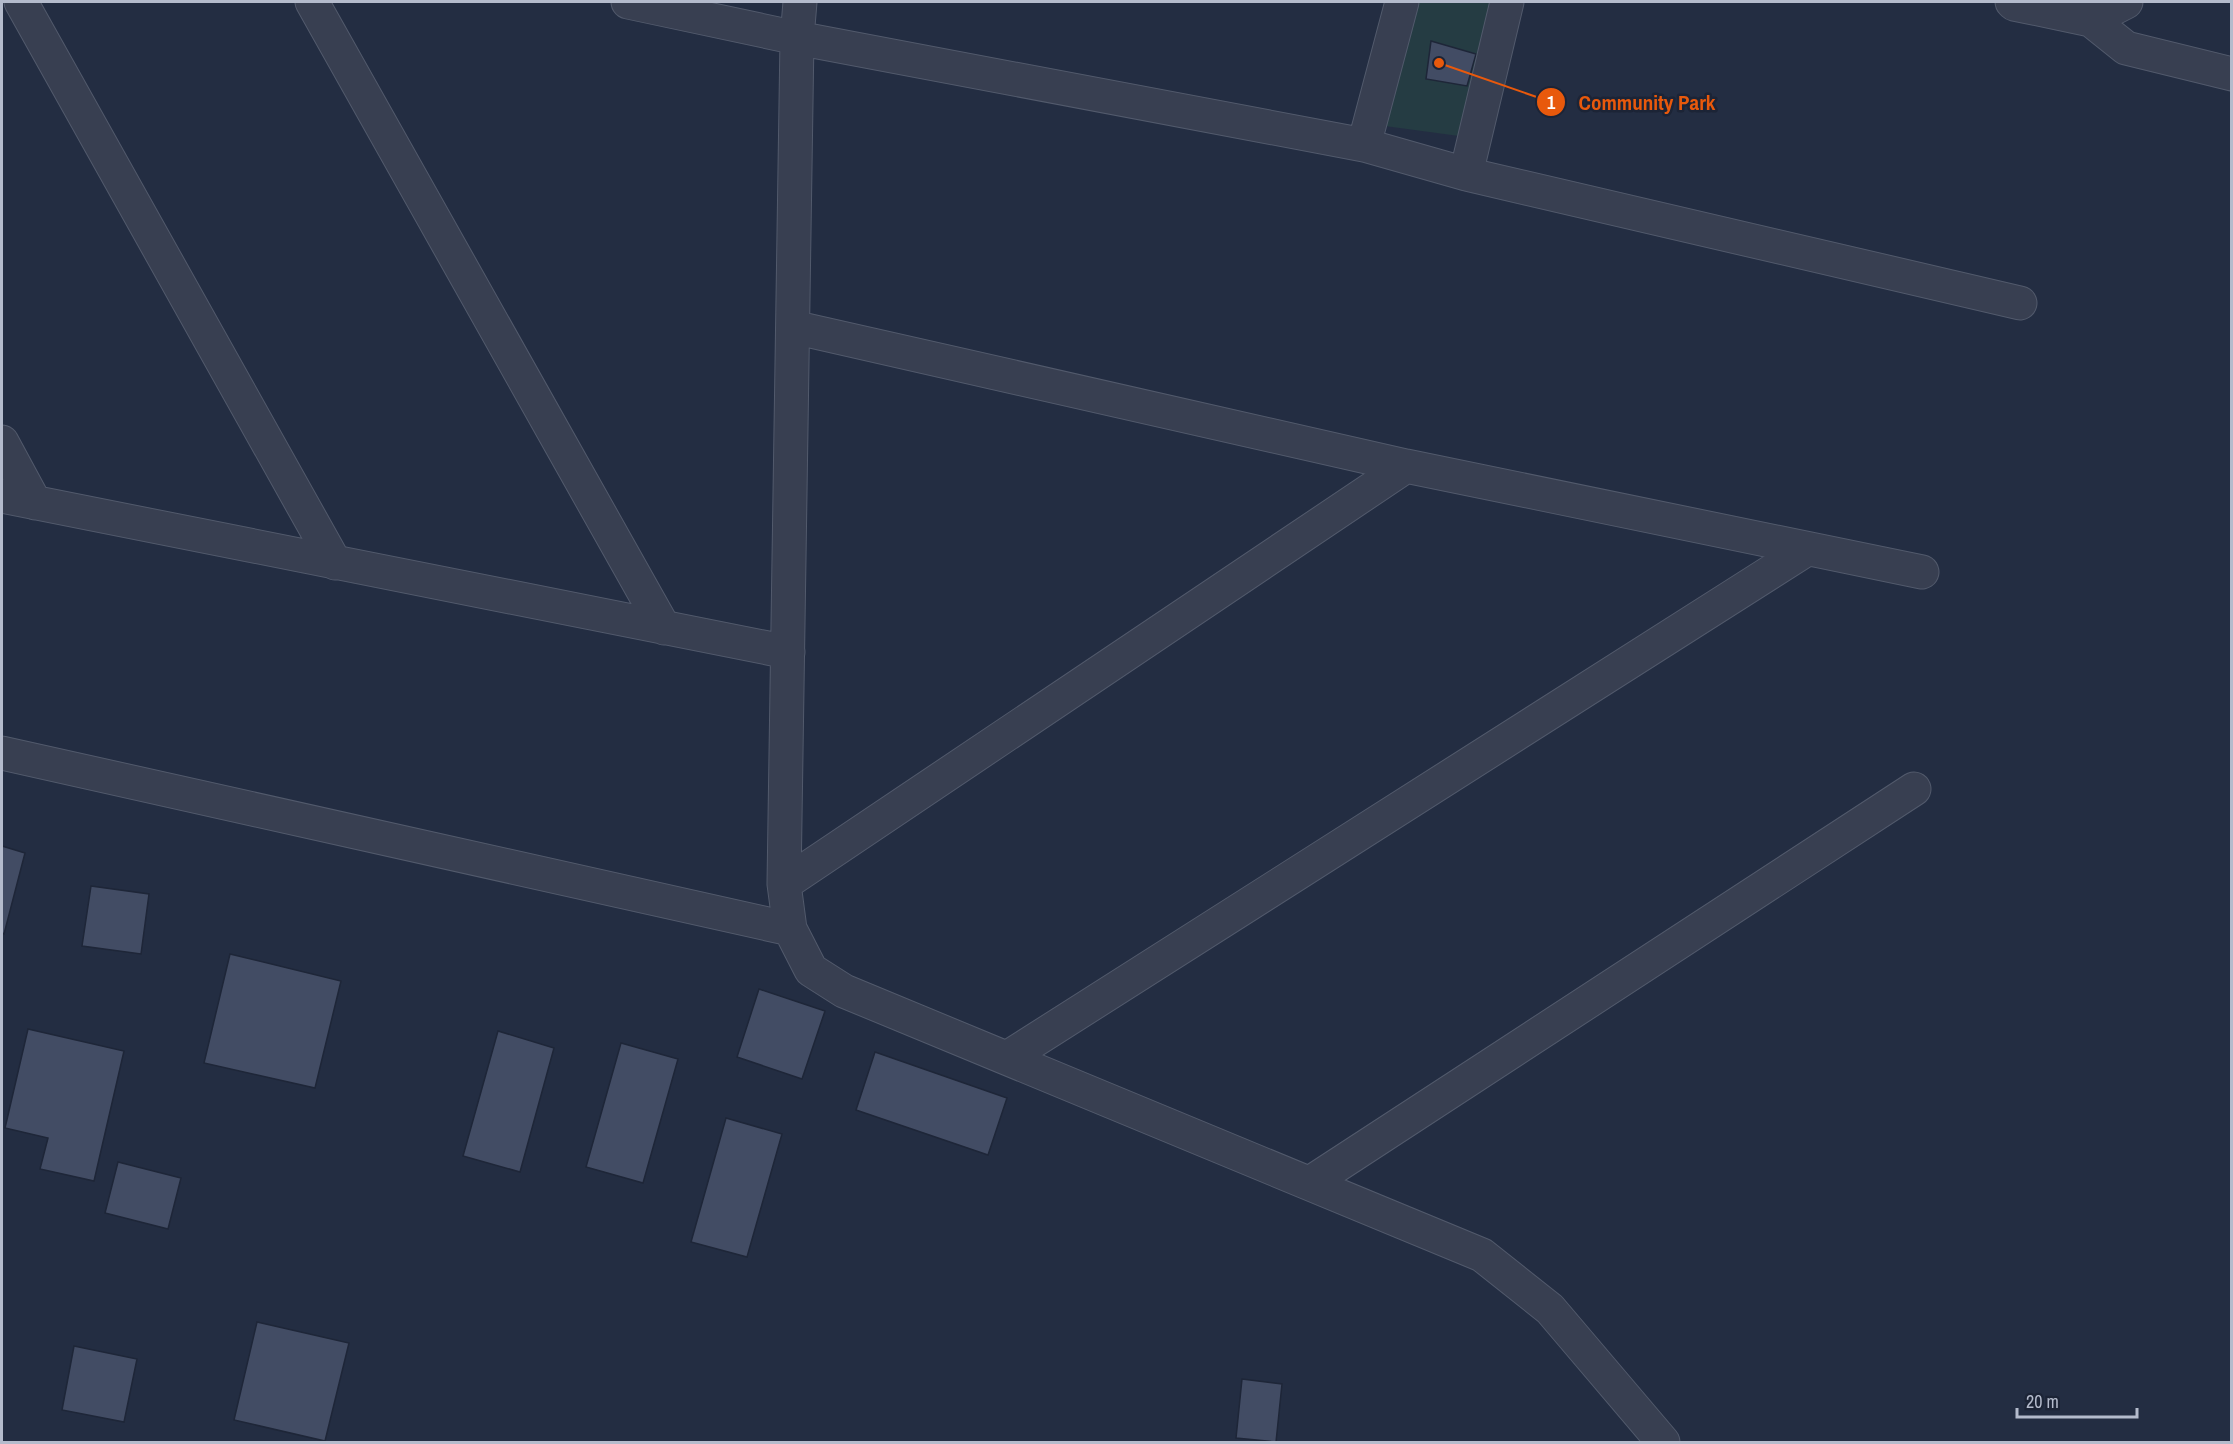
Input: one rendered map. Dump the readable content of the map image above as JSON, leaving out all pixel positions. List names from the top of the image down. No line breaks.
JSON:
{"places":["Community Park"],"scale_bar":"20 m"}
